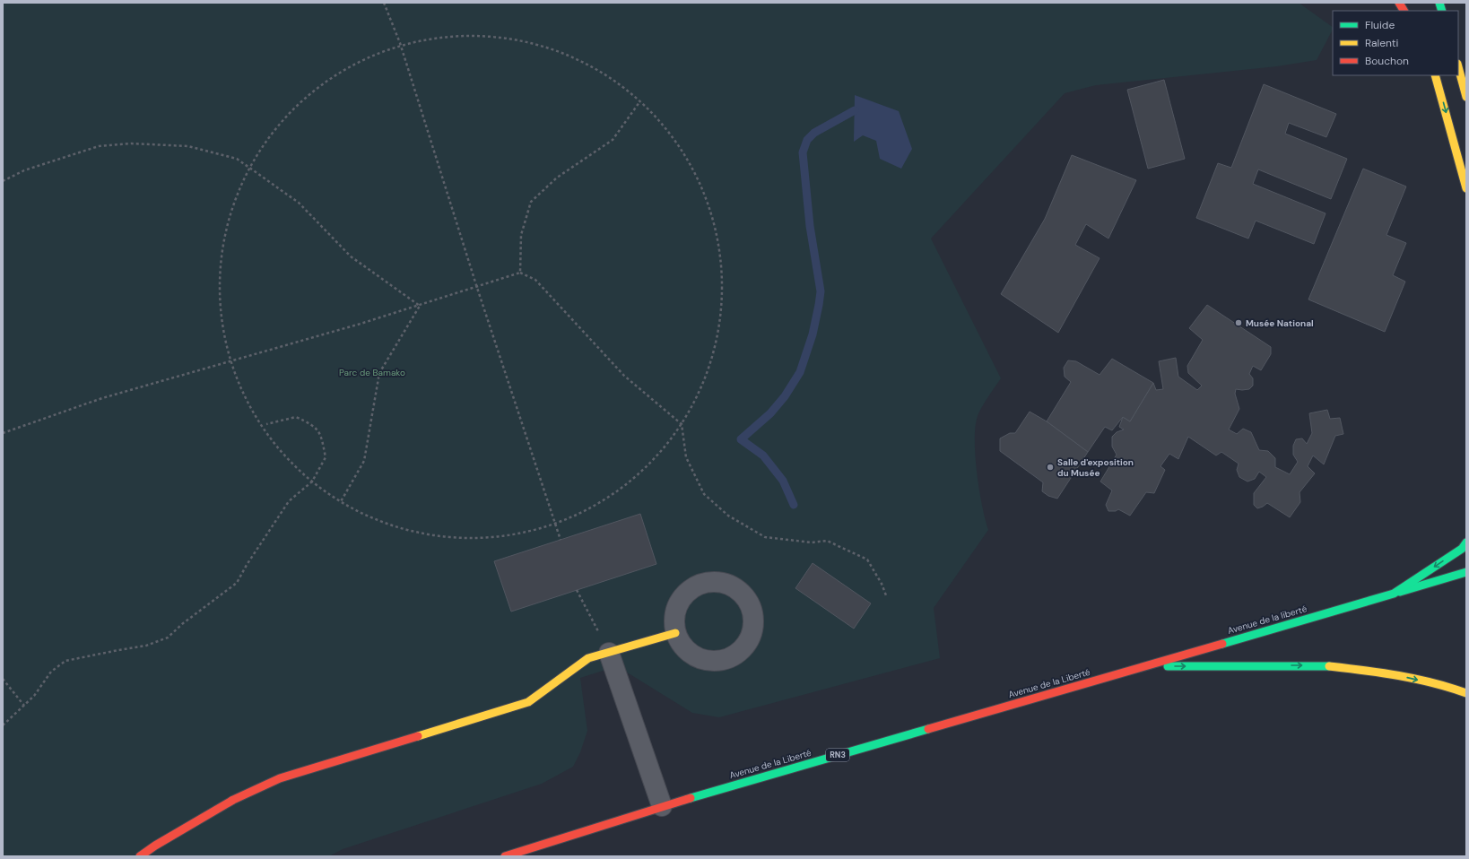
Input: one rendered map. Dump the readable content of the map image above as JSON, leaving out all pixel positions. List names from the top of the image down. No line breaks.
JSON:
{"streets":{"main road":["Avenue de la liberté","Avenue de la Liberté","RN3"]},"crossings":[["Avenue de la liberté","Avenue de la Liberté"]],"parks":["Parc de Bamako"],"places":["Musée National","Salle d'exposition du Musée"],"legend":["Fluide","Ralenti","Bouchon"]}
